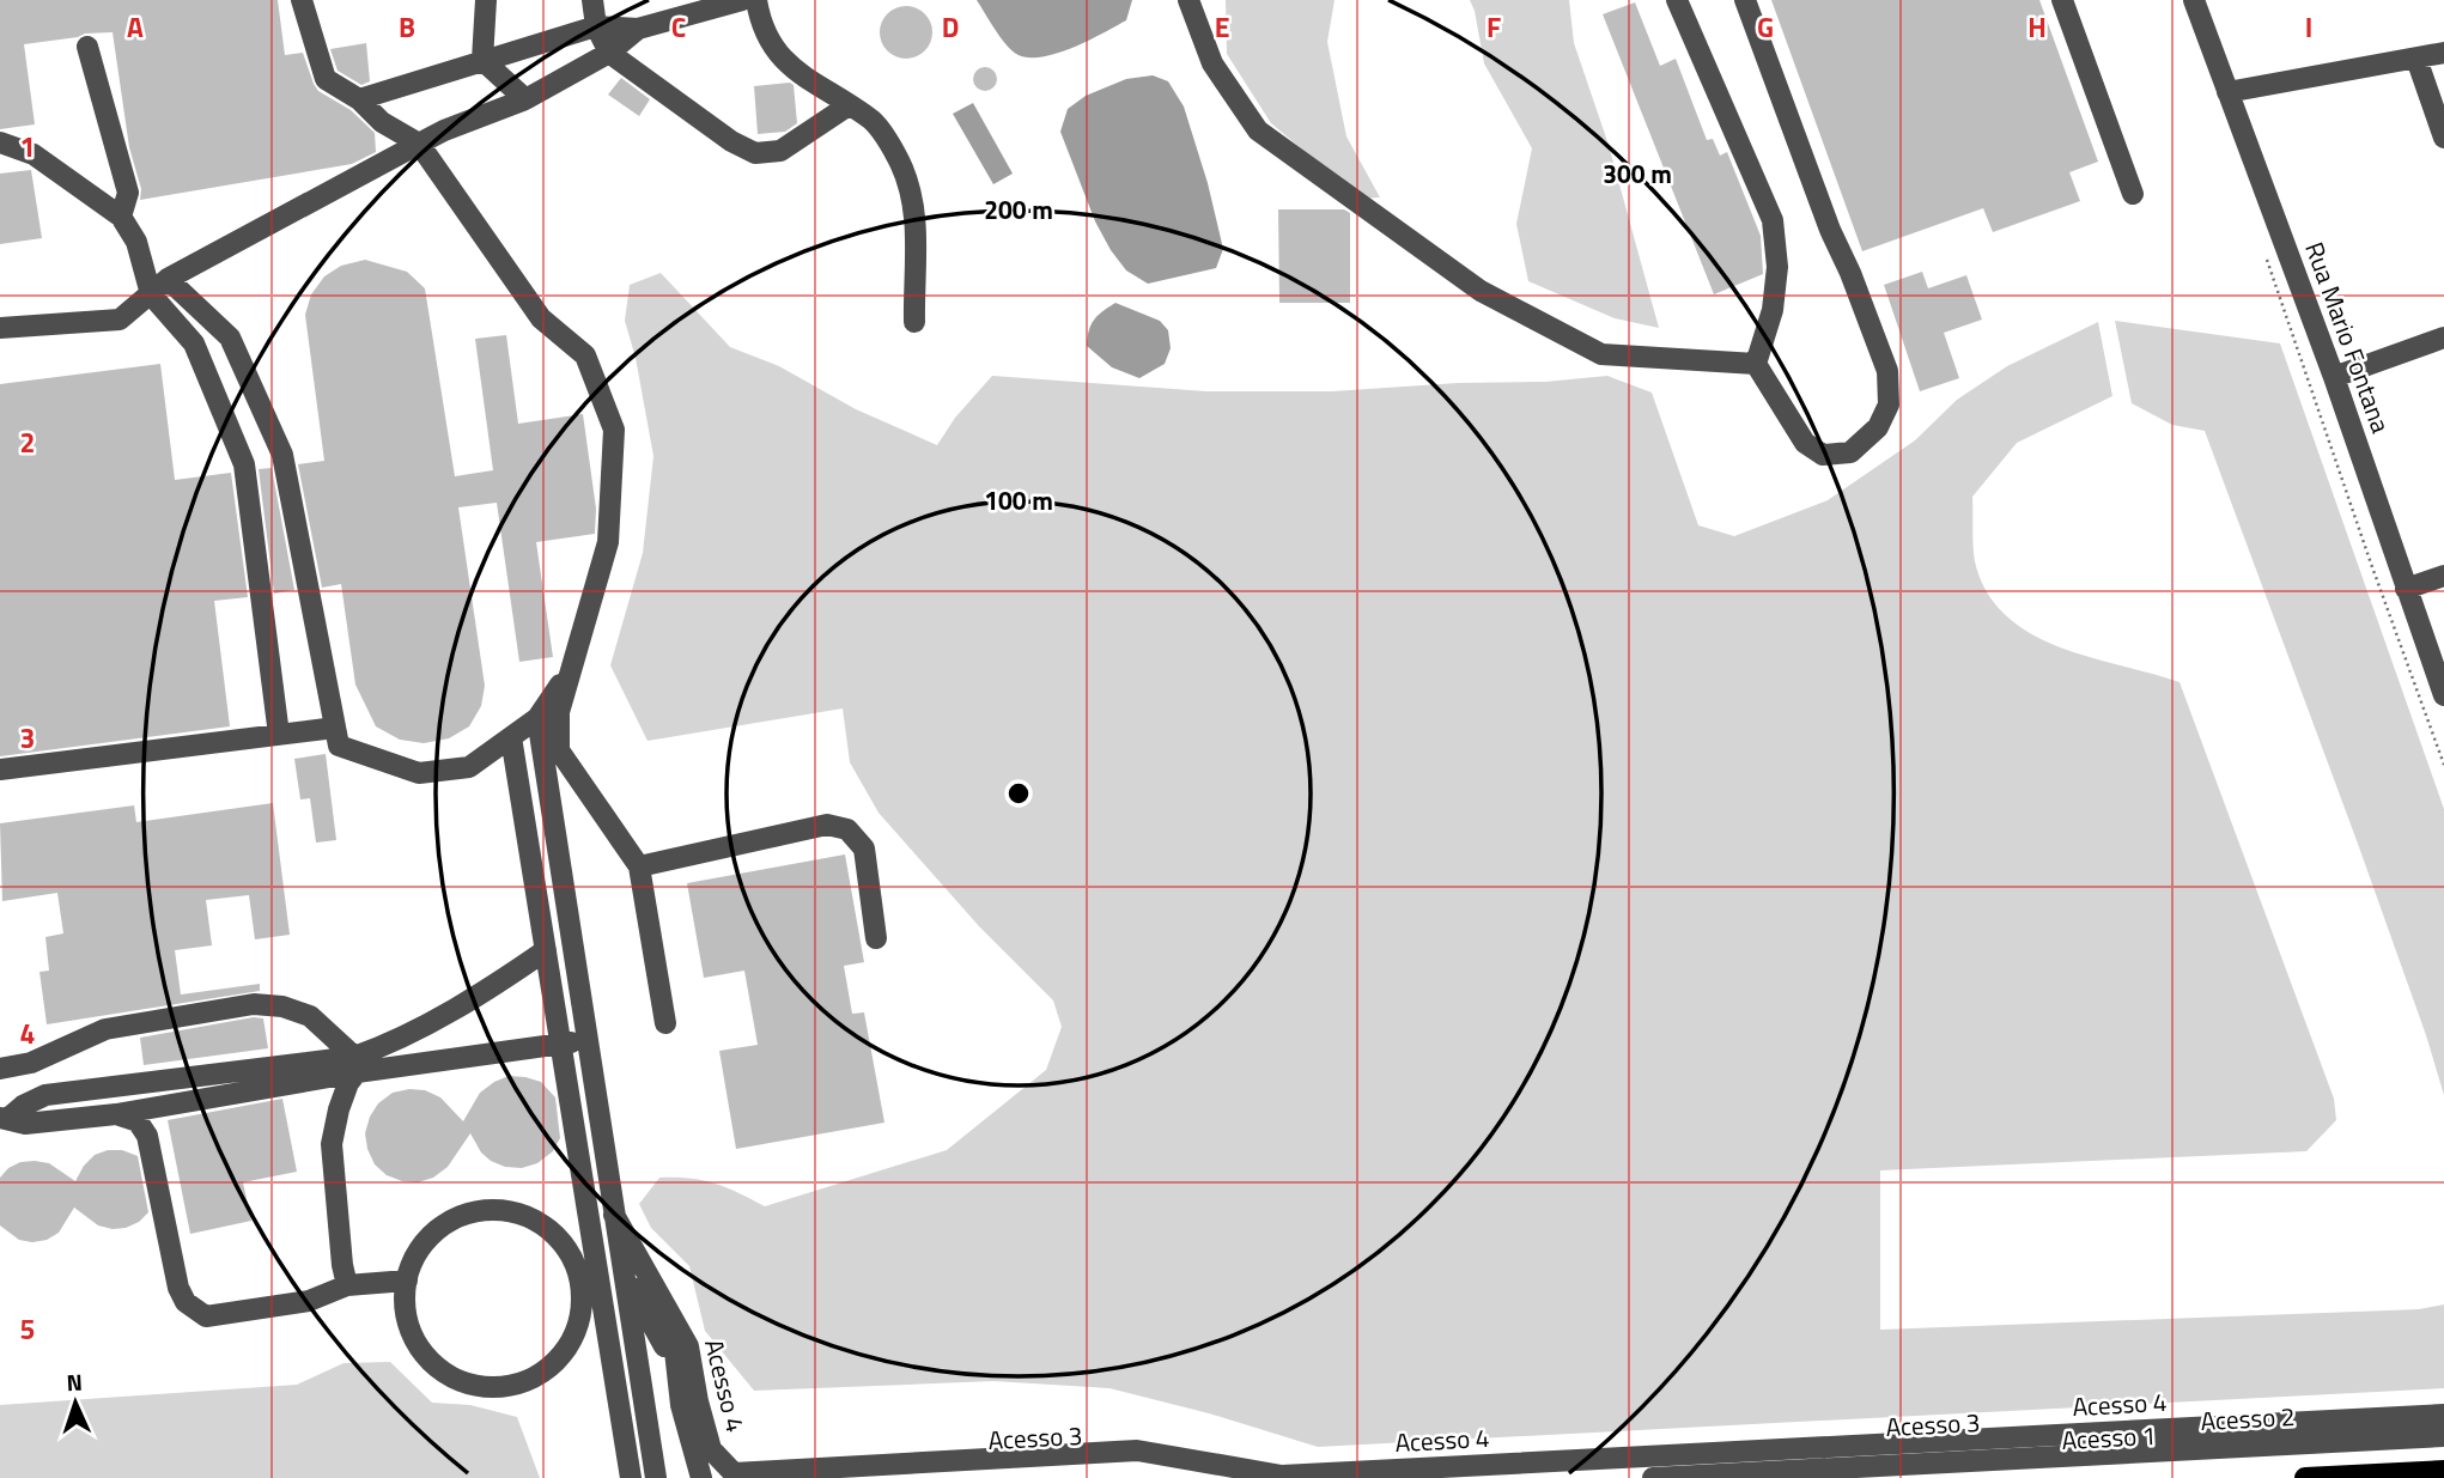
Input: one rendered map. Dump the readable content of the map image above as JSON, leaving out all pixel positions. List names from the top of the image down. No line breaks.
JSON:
{"streets":{"street":["Rua Mario Fontana","Acesso 4","Acesso 2","Acesso 3","Acesso 1"]},"north":"top","grid":{"columns":["A","B","C","D","E","F","G","H","I"],"rows":["1","2","3","4","5"]},"rings":["300 m","200 m","100 m"]}
